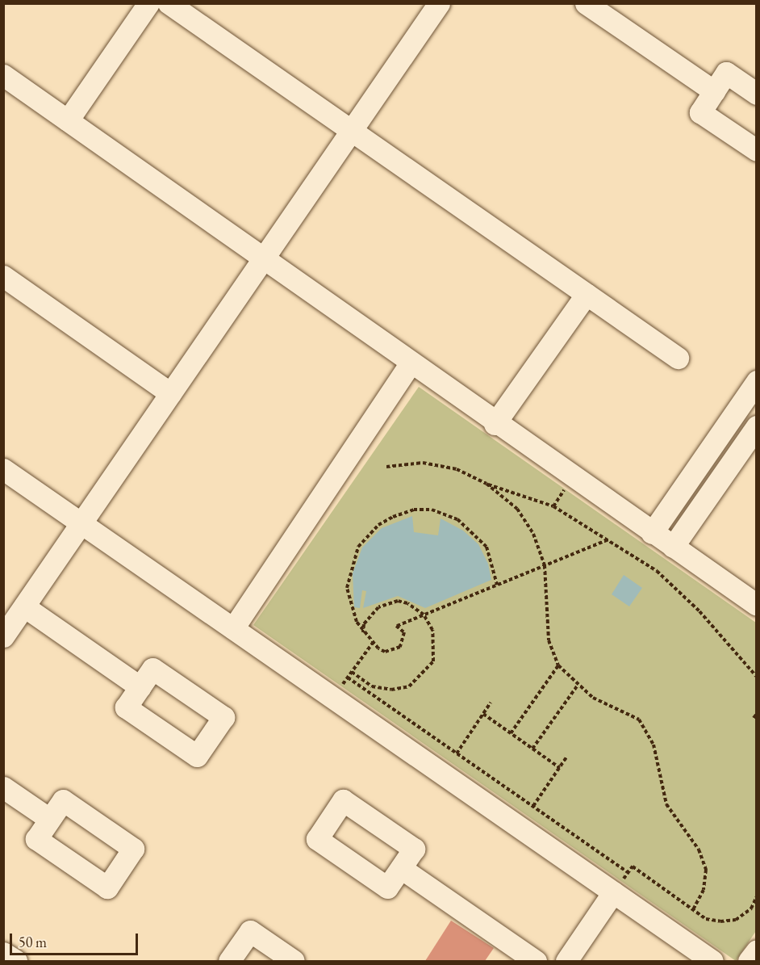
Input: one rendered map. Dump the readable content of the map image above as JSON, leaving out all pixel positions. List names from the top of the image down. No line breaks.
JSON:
{"scale_bar":"50 m"}
